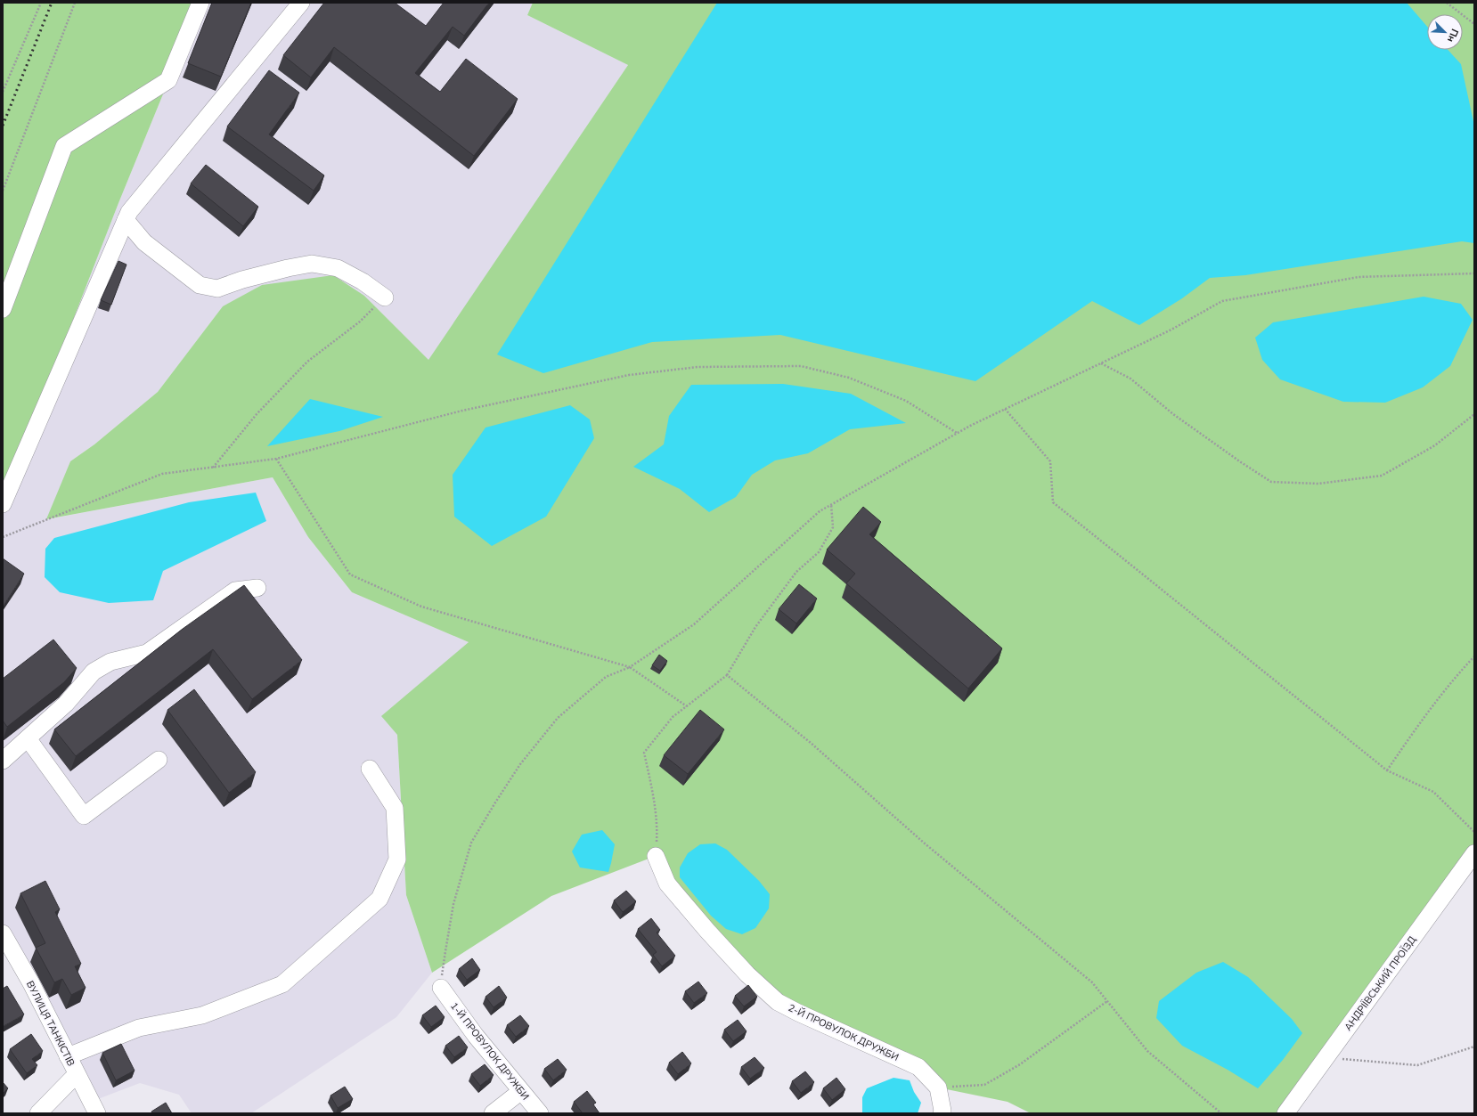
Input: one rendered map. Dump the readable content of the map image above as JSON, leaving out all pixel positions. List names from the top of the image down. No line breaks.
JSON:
{"streets":{"street":["АНДРІЇВСЬКИЙ ПРОЇЗД","ВУЛИЦЯ ТАНКІСТІВ","2-Й ПРОВУЛОК ДРУЖБИ","1-Й ПРОВУЛОК ДРУЖБИ"]},"north":"bottom right"}
